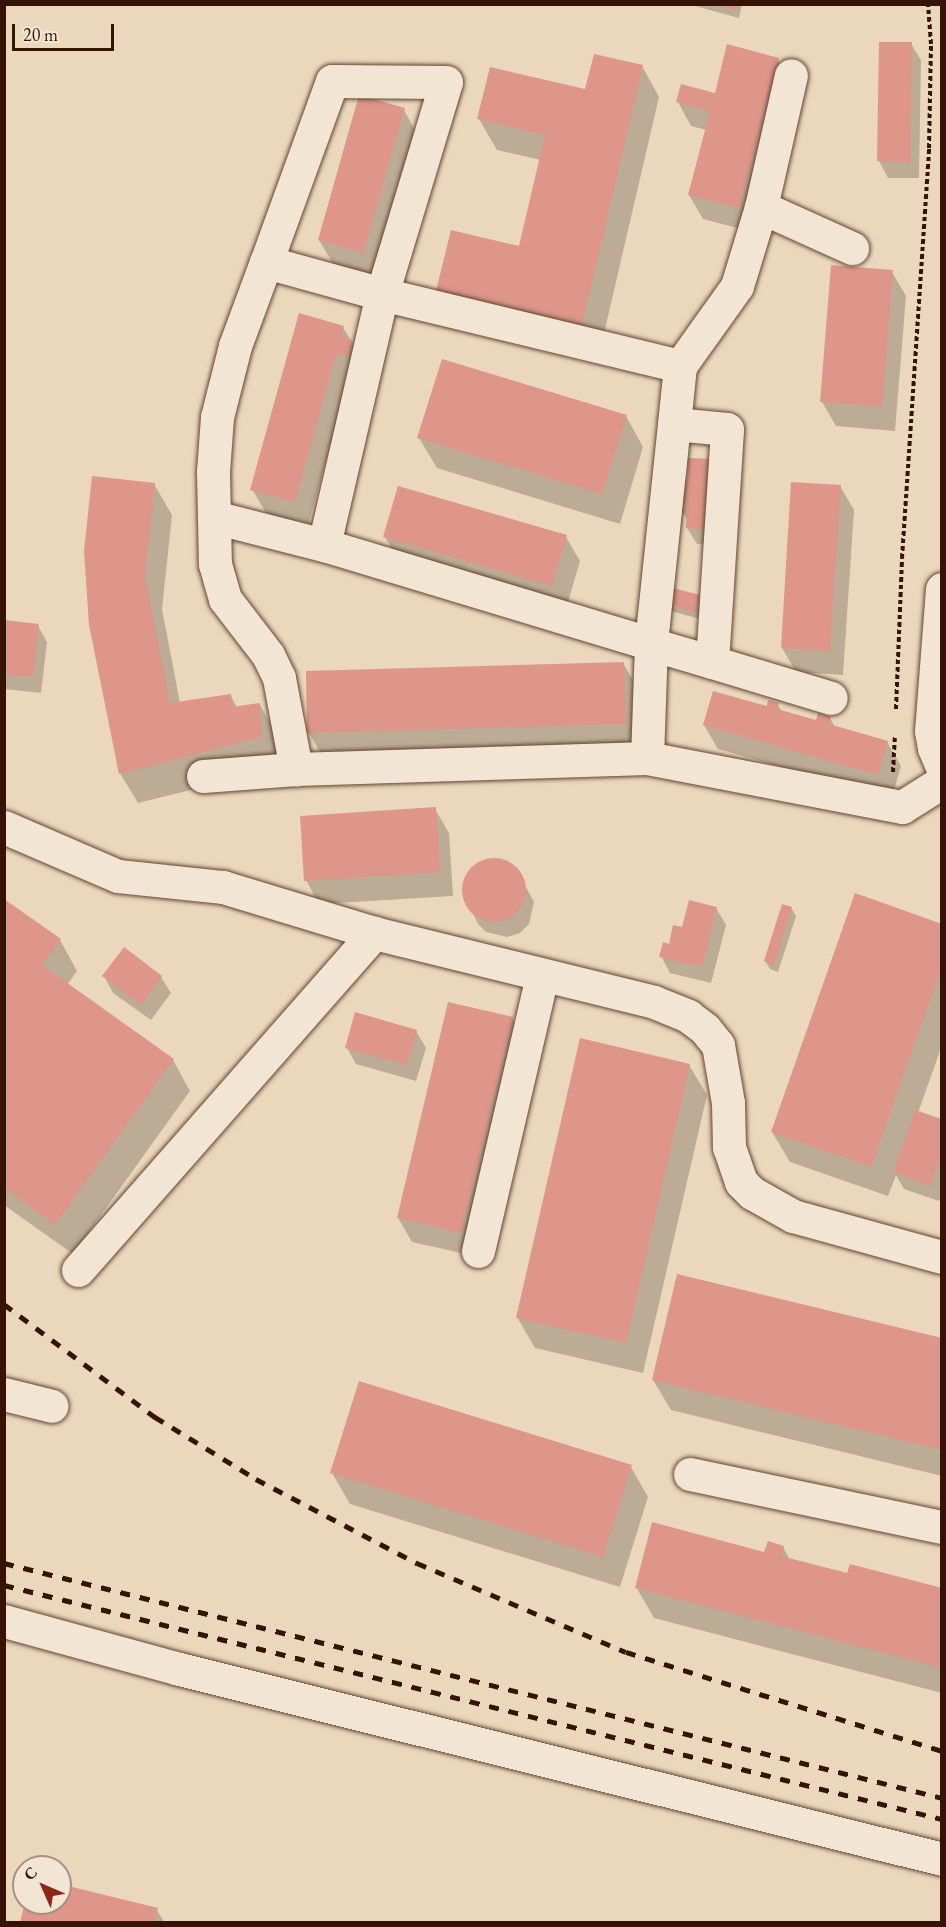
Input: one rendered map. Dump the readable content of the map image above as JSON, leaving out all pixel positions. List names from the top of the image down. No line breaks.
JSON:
{"scale_bar":"20 m","north":"top left"}
